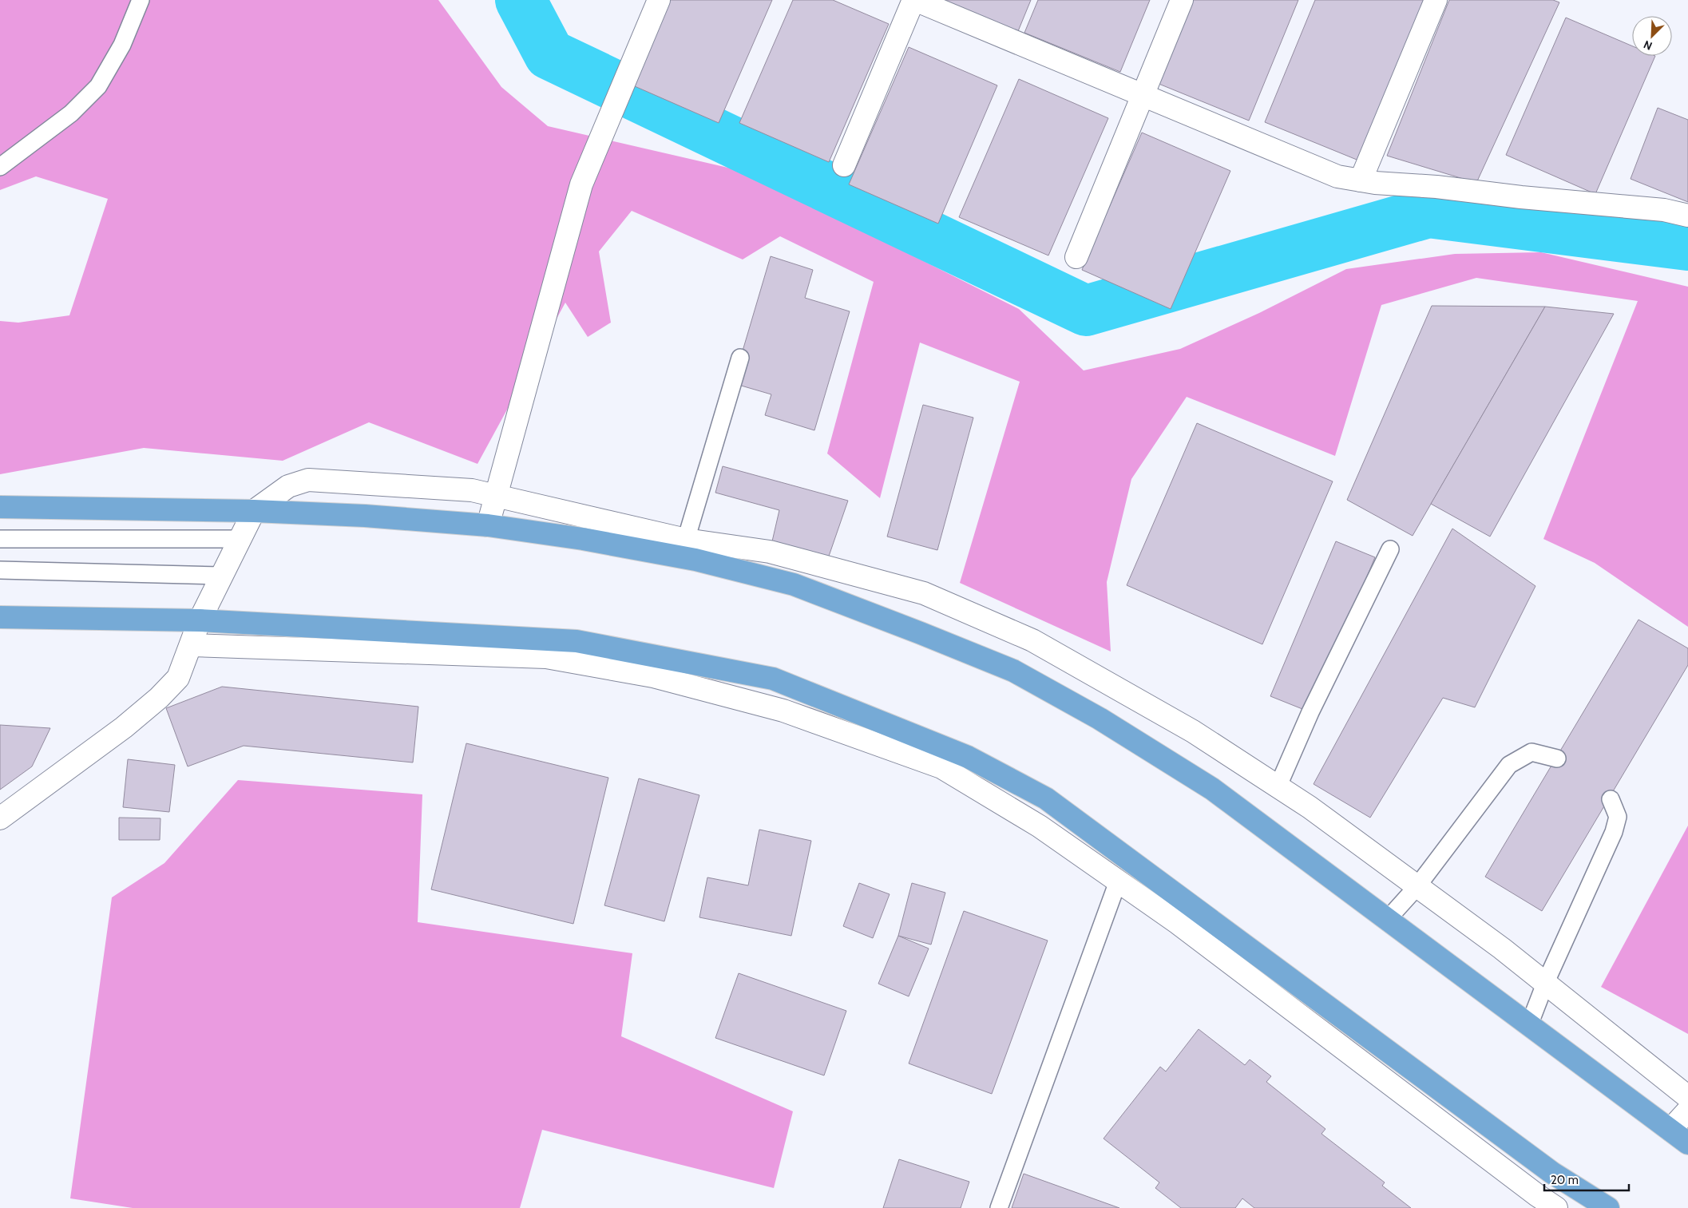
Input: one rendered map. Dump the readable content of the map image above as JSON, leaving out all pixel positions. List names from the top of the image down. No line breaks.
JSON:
{"scale_bar":"20 m","north":"bottom left"}
